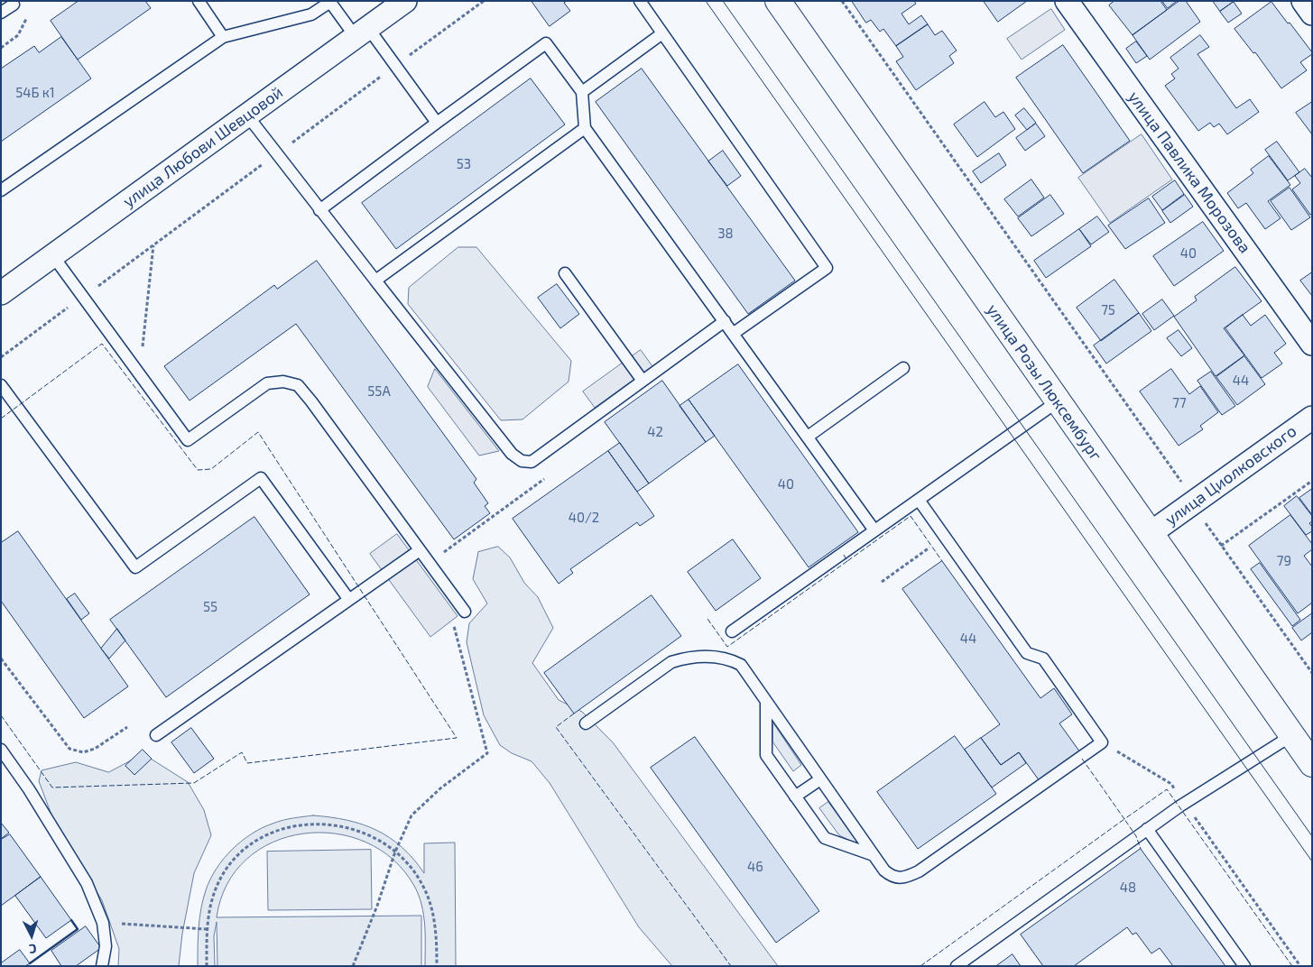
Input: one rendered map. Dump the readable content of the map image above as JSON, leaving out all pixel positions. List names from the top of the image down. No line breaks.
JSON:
{"streets":{"main road":["улица Розы Люксембург"],"street":["улица Любови Шевцовой","улица Павлика Морозова","улица Циолковского"]},"crossings":[["улица Розы Люксембург","улица Циолковского"]],"house_numbers":["54Б к1","53","38","40","75","44","55А","77","42","40","40/2","79","55","44","46","48"],"north":"bottom"}
